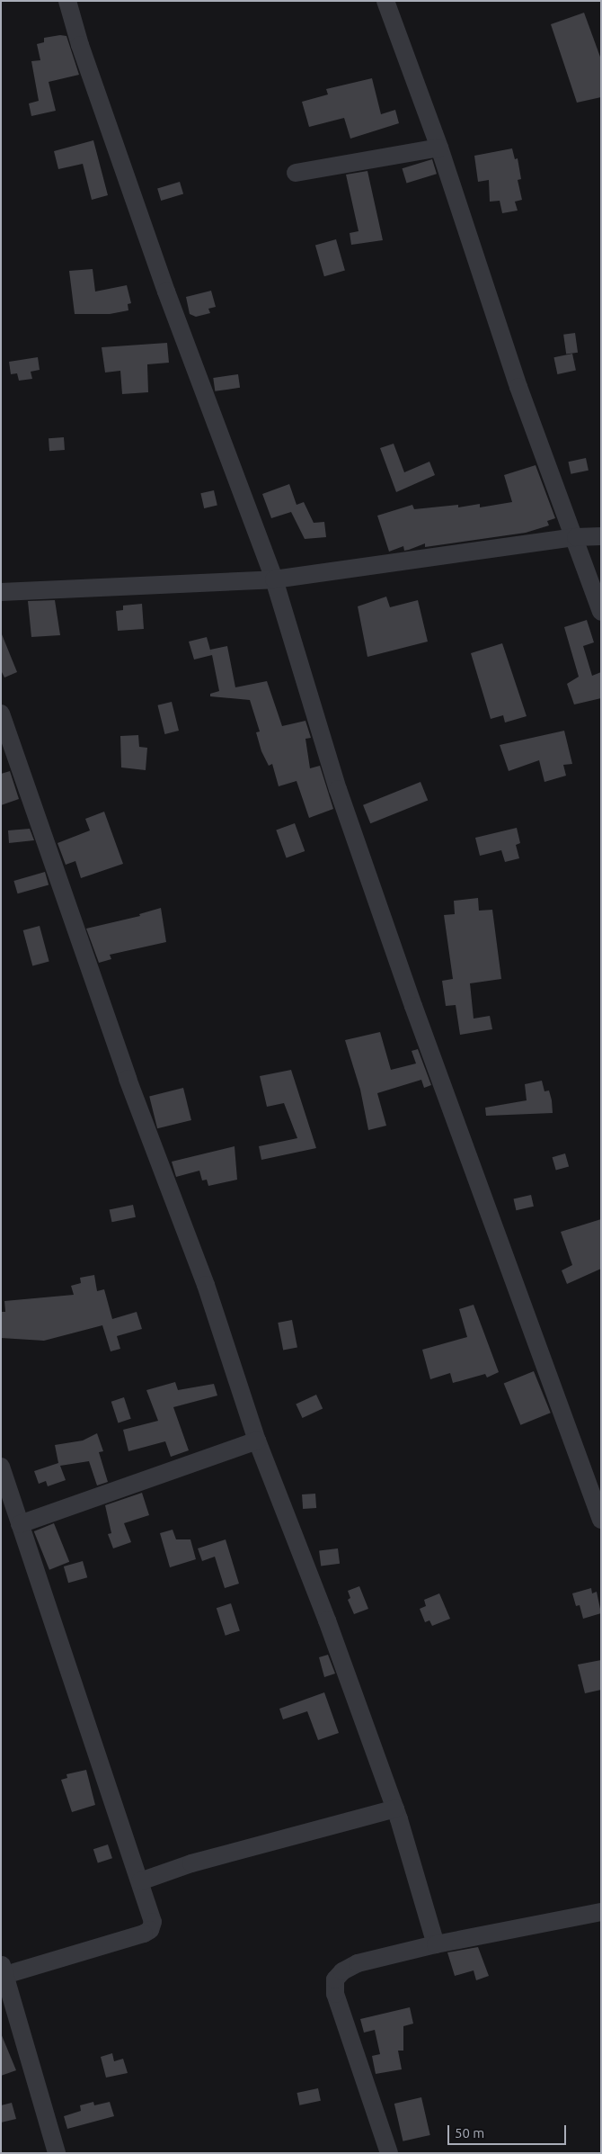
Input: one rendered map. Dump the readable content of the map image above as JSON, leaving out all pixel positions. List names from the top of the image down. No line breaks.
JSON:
{"scale_bar":"50 m"}
